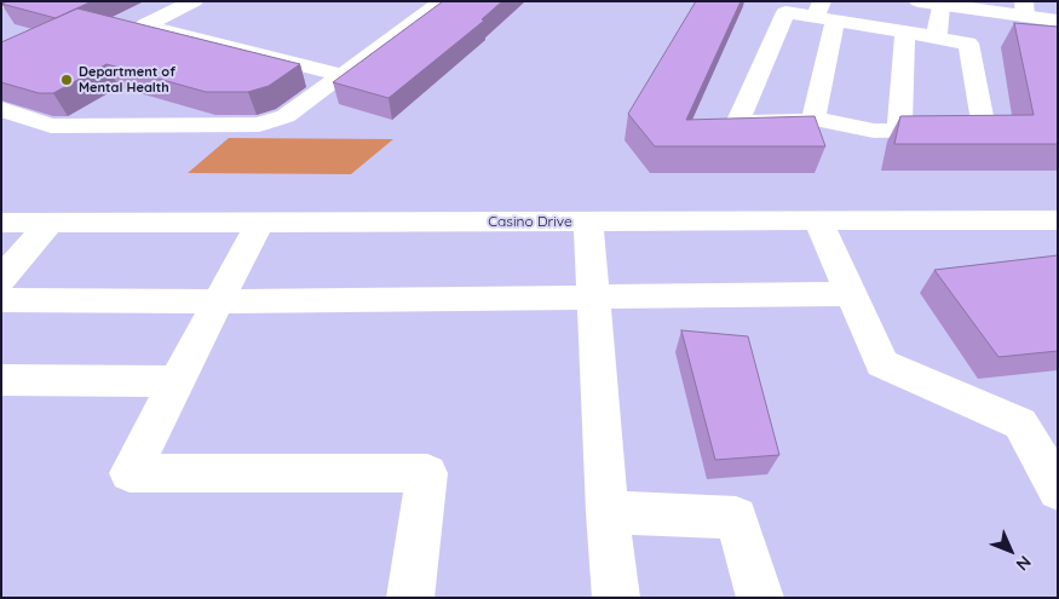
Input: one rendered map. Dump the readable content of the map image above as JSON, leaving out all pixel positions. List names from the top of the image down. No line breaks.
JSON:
{"streets":{"street":["Casino Drive"]},"places":["Department of Mental Health"],"north":"bottom right"}
